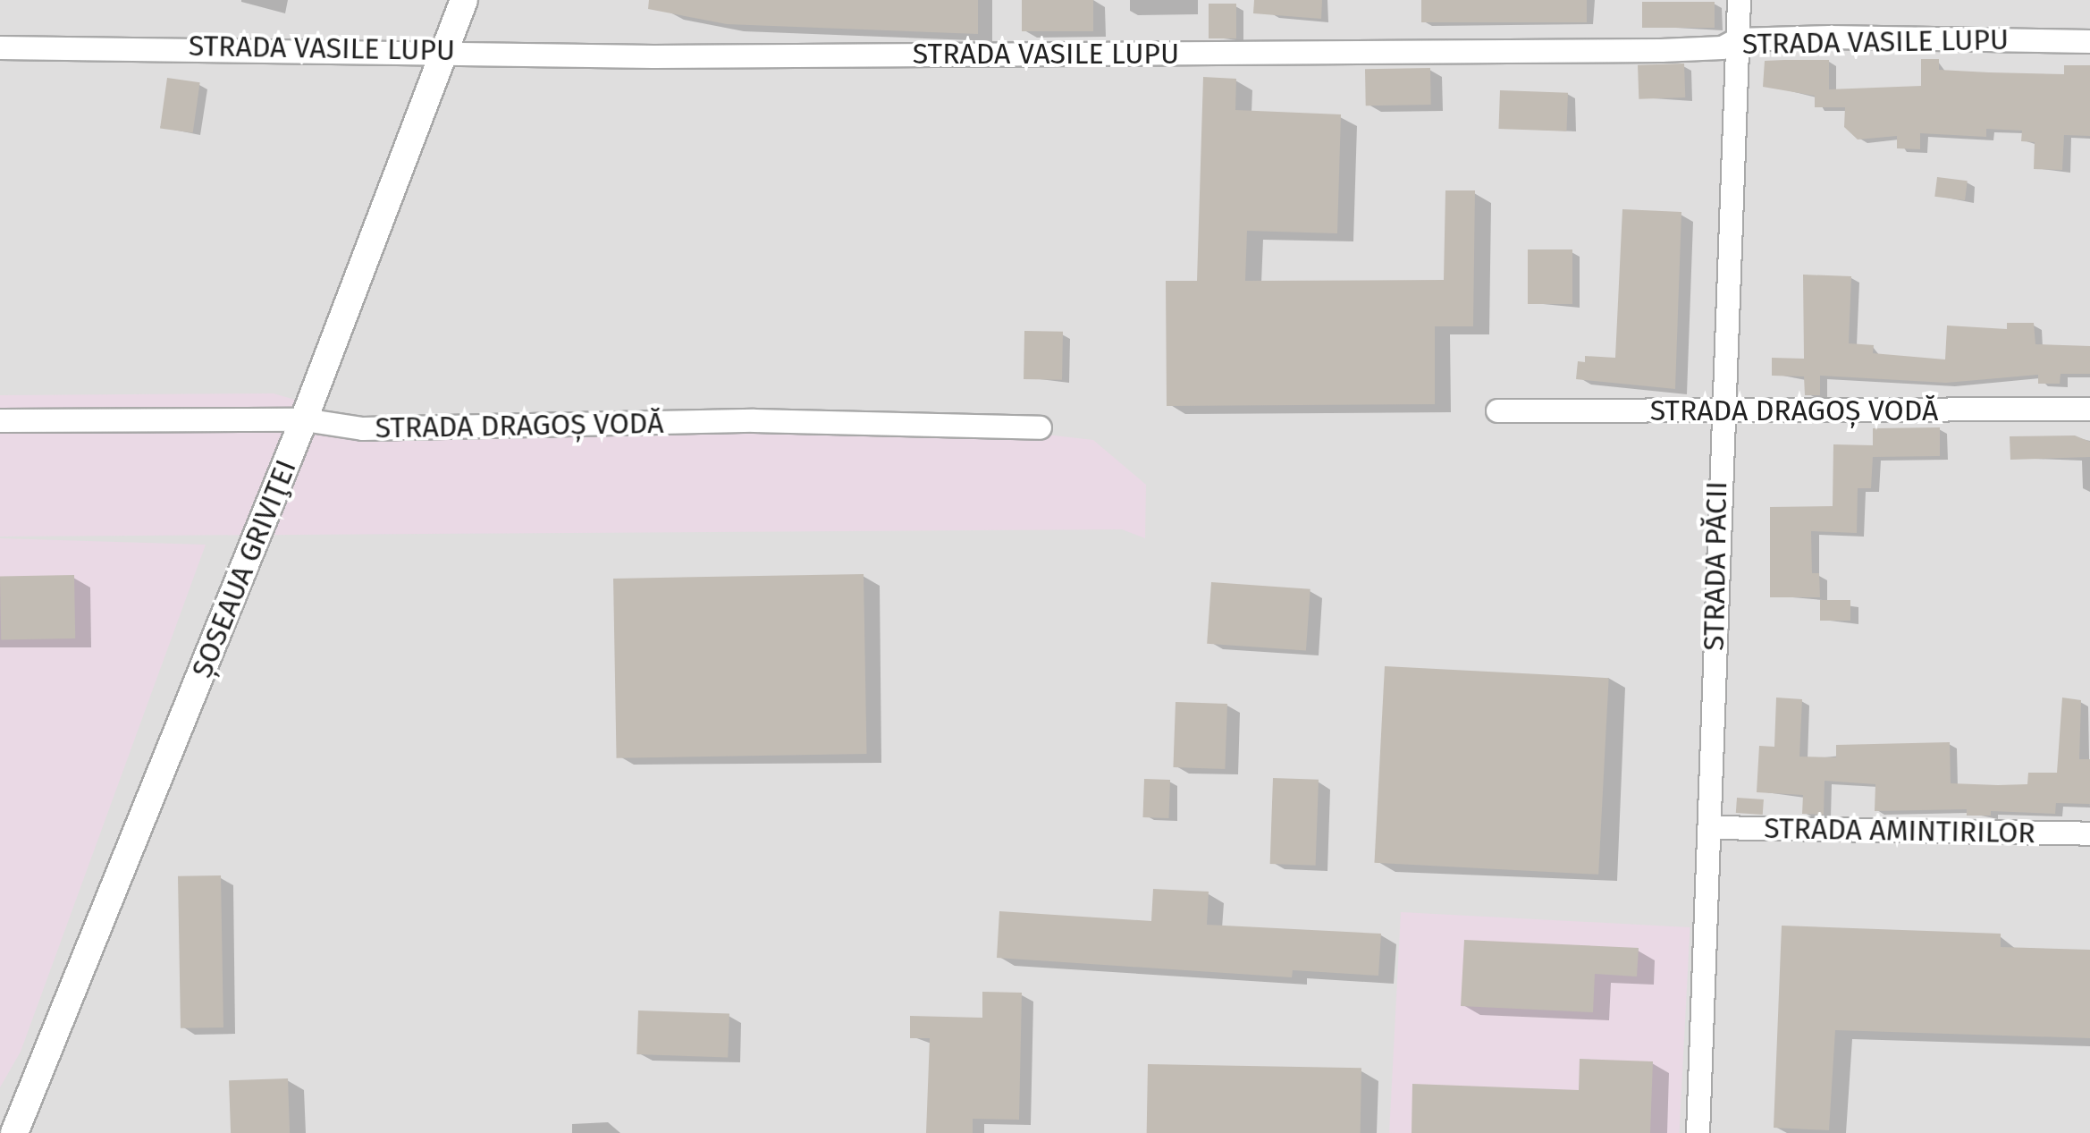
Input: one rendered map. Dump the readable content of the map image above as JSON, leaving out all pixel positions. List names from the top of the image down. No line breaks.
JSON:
{"streets":{"street":["STRADA VASILE LUPU","STRADA DRAGOȘ VODĂ","STRADA PĂCII","ȘOSEAUA GRIVIŢEI","STRADA AMINTIRILOR"]},"crossings":[["STRADA VASILE LUPU","STRADA PĂCII"],["STRADA VASILE LUPU","ȘOSEAUA GRIVIŢEI"],["STRADA DRAGOȘ VODĂ","STRADA PĂCII"],["STRADA DRAGOȘ VODĂ","ȘOSEAUA GRIVIŢEI"],["STRADA PĂCII","STRADA AMINTIRILOR"]]}
